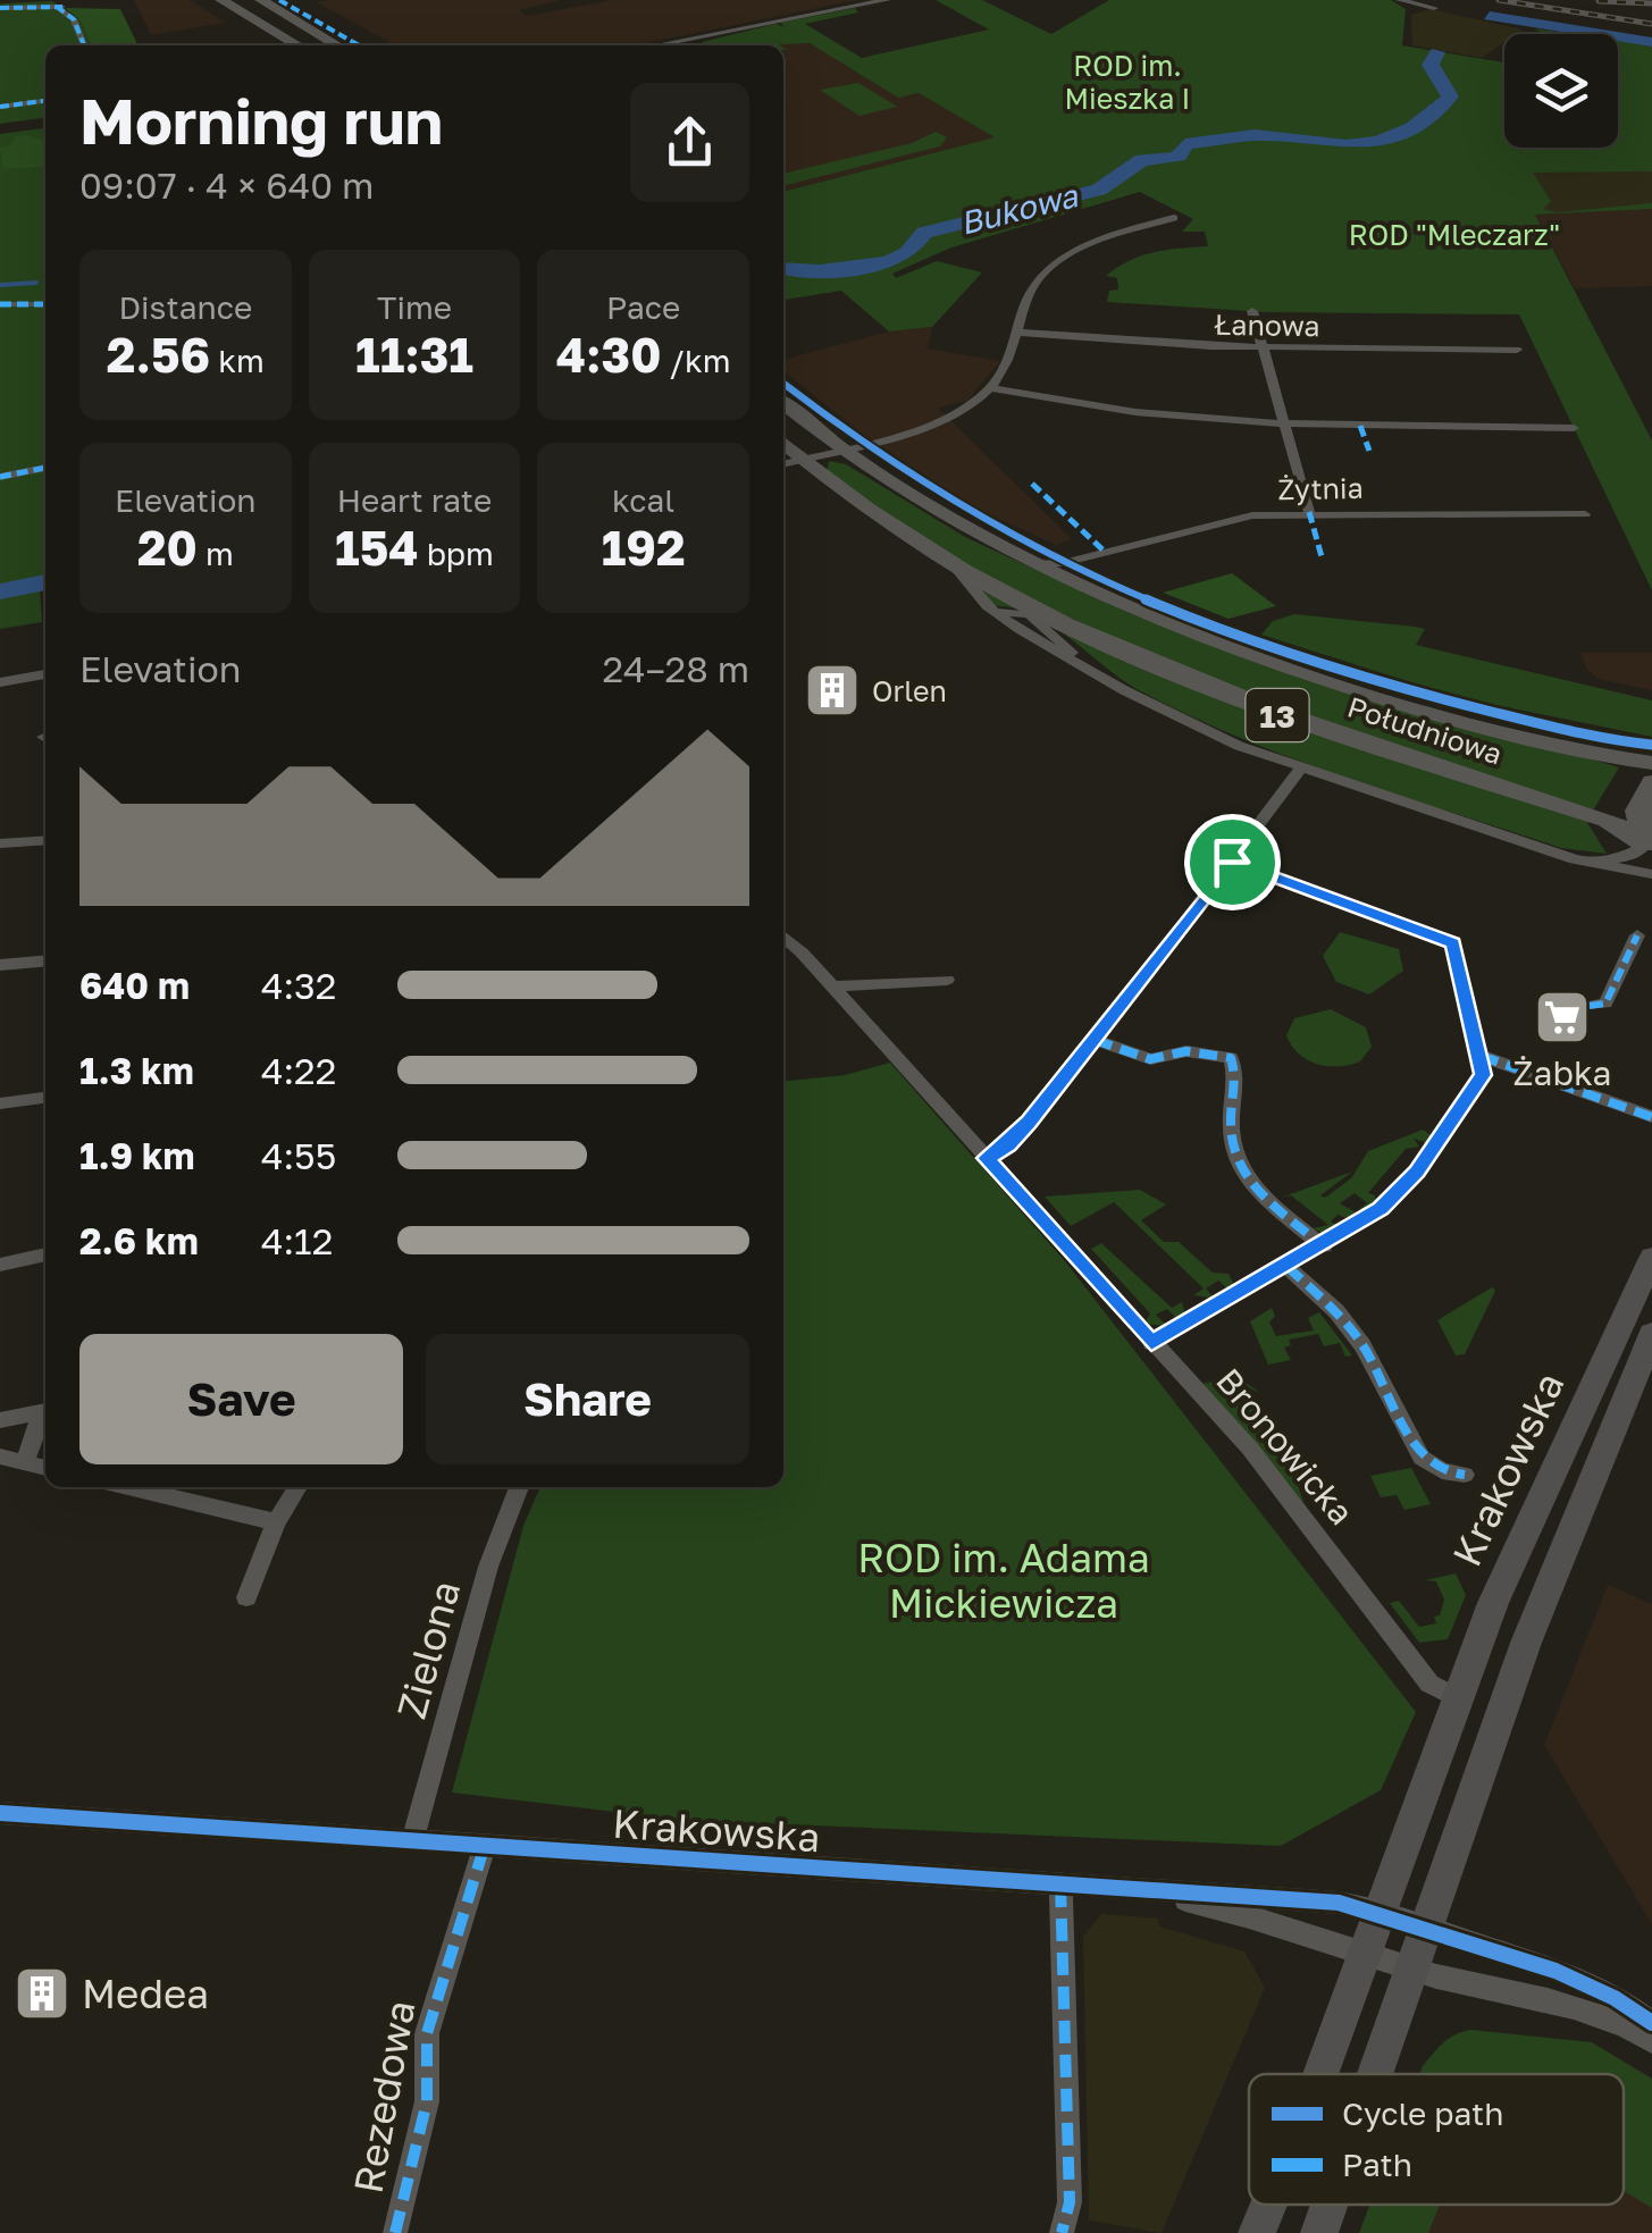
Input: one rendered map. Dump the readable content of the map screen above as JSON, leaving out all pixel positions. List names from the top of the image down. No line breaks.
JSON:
{"streets":{"main road":["13","Południowa","Krakowska"],"street":["Łanowa","Żytnia","Bronowicka","Zielona","Rezedowa"]},"crossings":[["Żytnia","Południowa"],["13","Południowa"],["Bronowicka","Krakowska"],["Krakowska","Zielona"],["Krakowska","Rezedowa"]],"water":["Bukowa"],"parks":["ROD im. Mieszka I","ROD \"Mleczarz\"","ROD im. Adama Mickiewicza"],"places":{"building":["Orlen","Medea"],"supermarket":["Żabka"]},"legend":["Cycle path","Path"],"page":{"heading":["Morning run","09:07 · 4 × 640 m"],"stats":[["Distance","2.56 km"],["Time","11:31"],["Pace","4:30 /km"],["Elevation","20 m"],["Heart rate","154 bpm"],["kcal","192"]],"chart":["Elevation","24–28 m"],"list":[{"name":"640 m","note":"4:32"},{"name":"1.3 km","note":"4:22"},{"name":"1.9 km","note":"4:55"},{"name":"2.6 km","note":"4:12"}],"buttons":["Save","Share"]}}
